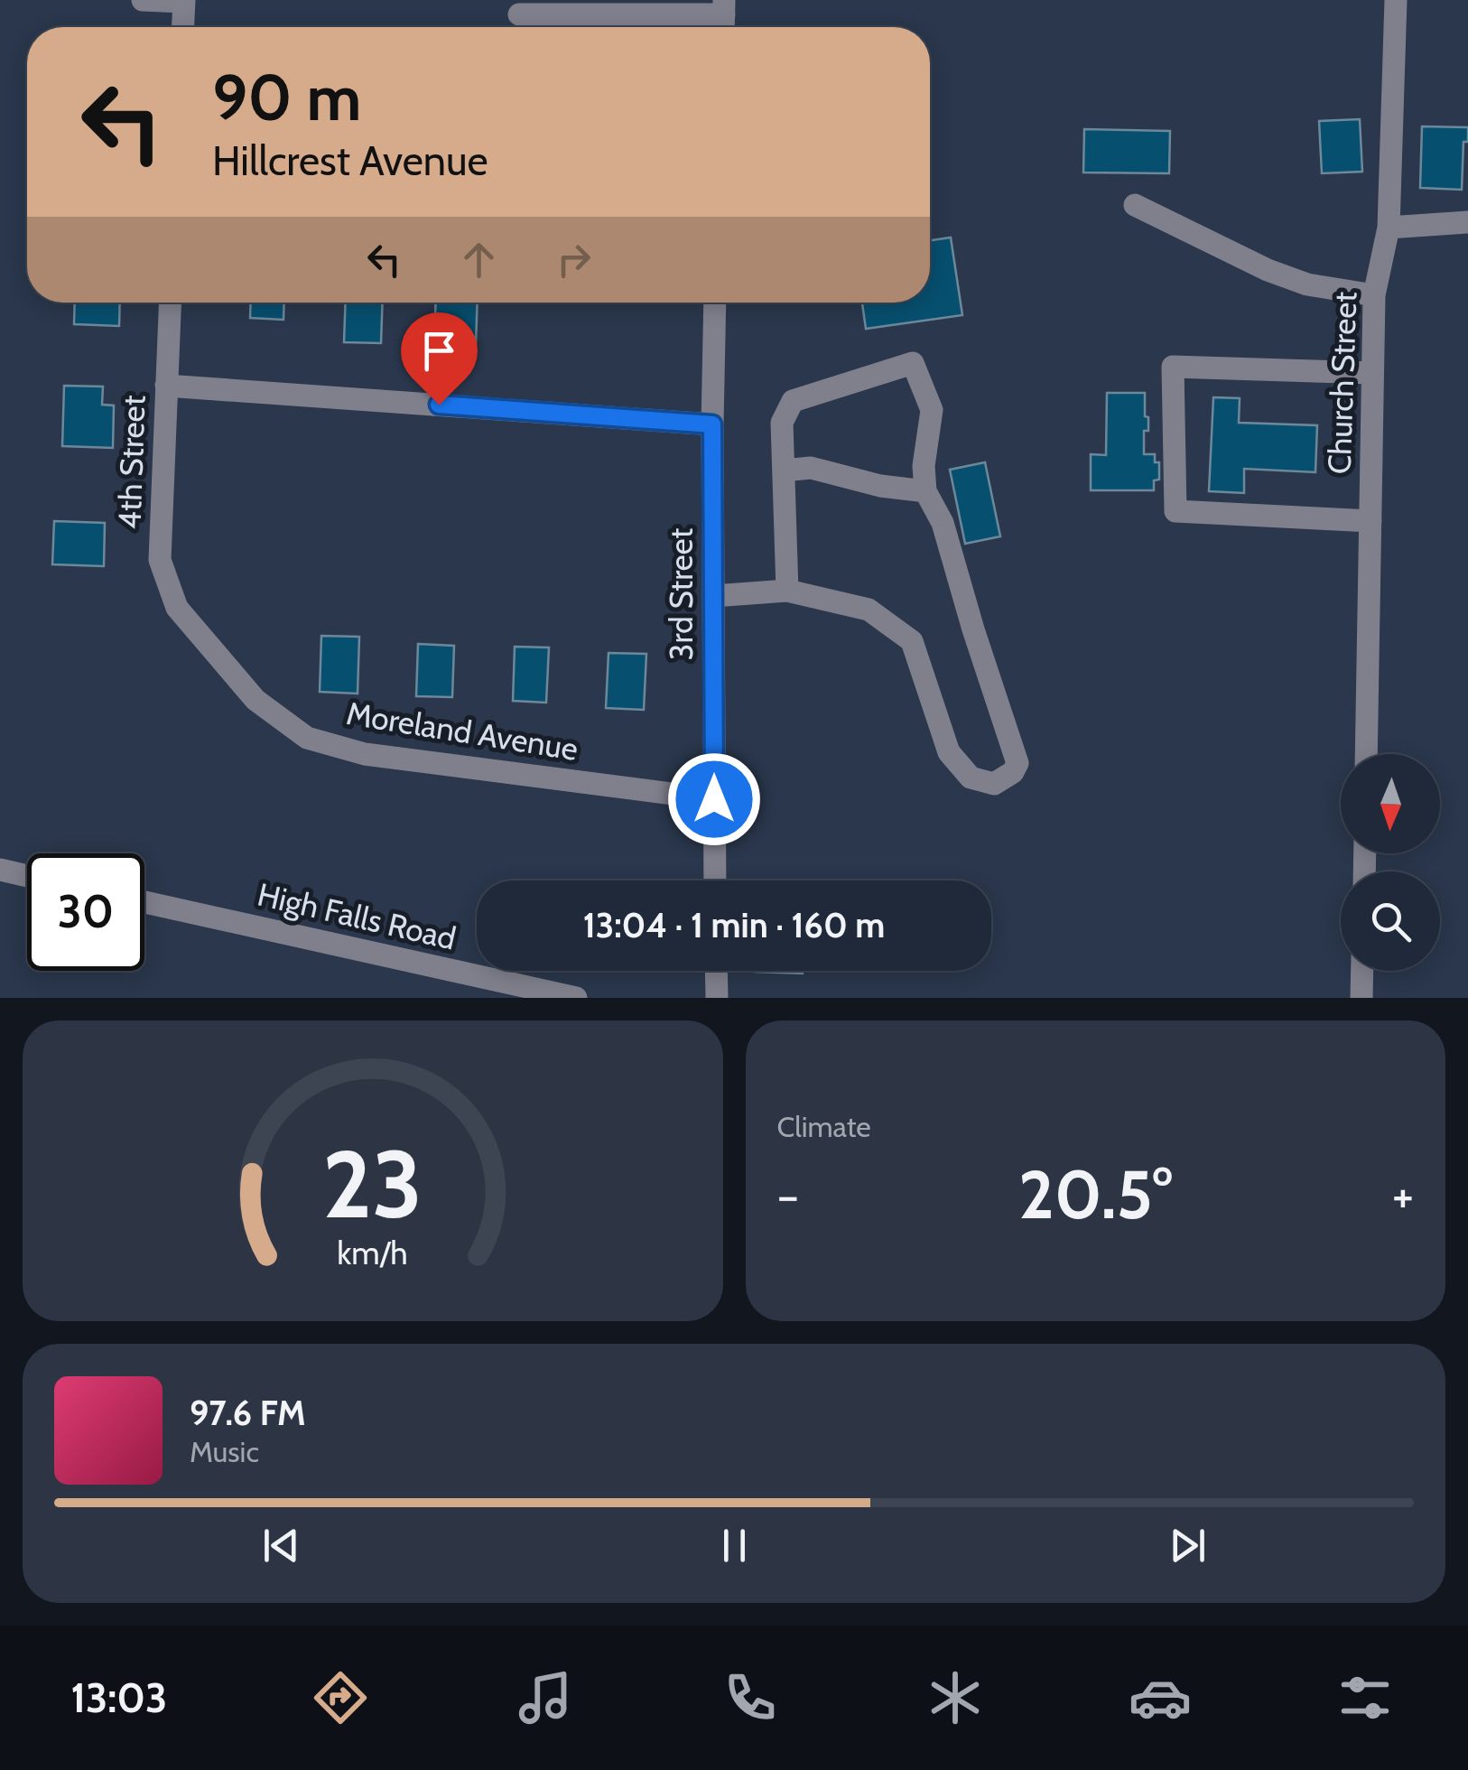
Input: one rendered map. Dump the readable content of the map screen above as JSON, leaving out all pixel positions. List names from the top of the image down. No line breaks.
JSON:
{"streets":{"street":["Church Street","4th Street","3rd Street","Moreland Avenue","High Falls Road"]},"crossings":[["4th Street","Moreland Avenue"],["3rd Street","Moreland Avenue"]],"north":"bottom","page":{"turn":["90 m","Hillcrest Avenue"],"limit":"30","trip":"13:04 · 1 min · 160 m","tile":"Climate","heat":["−","20.5°","+"],"song":["97.6 FM","Music"],"tabs":"13:03","gauge":["23","km/h"]}}
